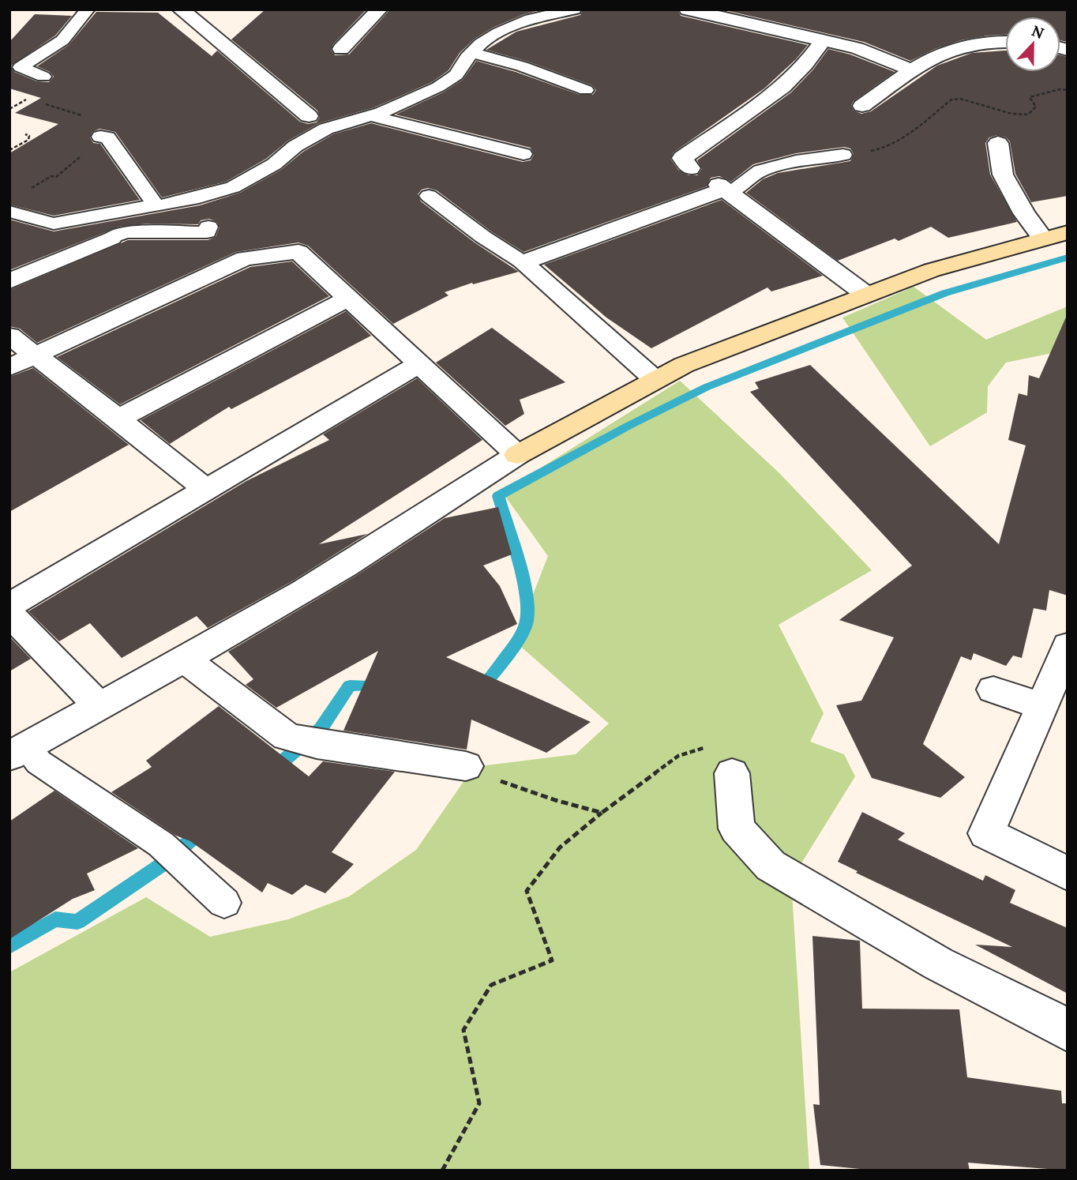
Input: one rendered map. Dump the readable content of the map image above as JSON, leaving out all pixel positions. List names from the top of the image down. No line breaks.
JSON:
{"north":"top"}
